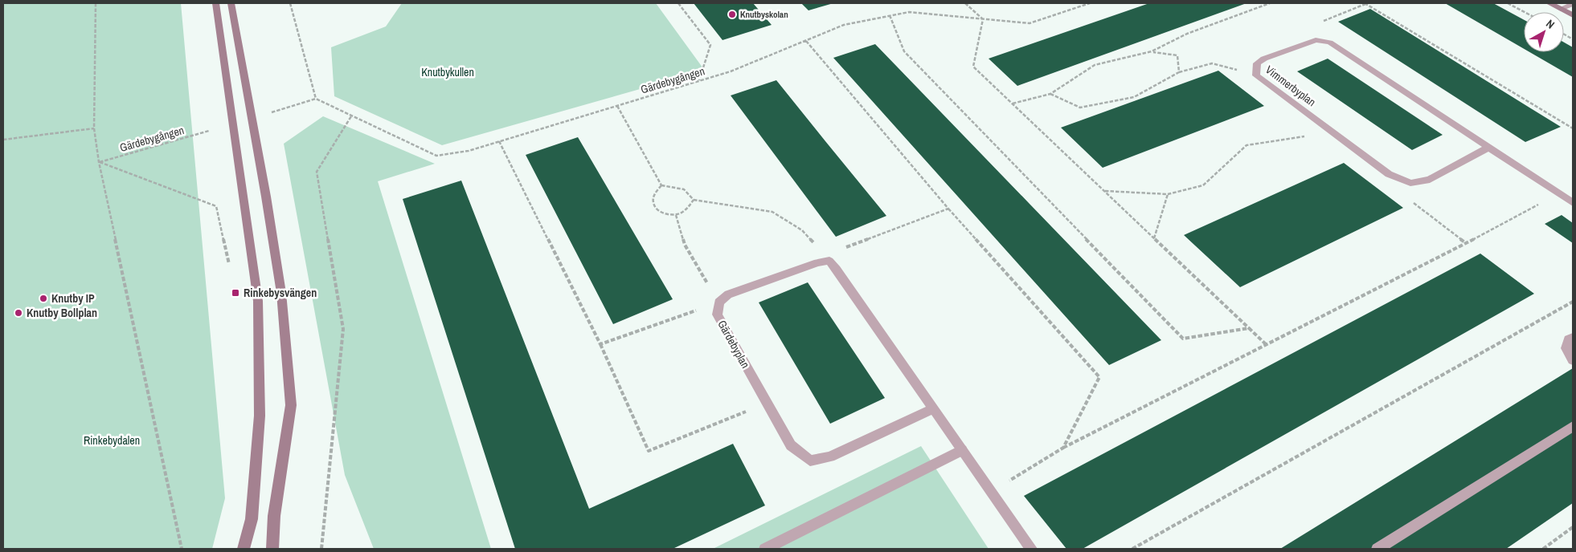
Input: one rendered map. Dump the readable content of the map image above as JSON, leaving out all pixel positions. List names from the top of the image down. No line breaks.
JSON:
{"streets":{"street":["Vimmerbyplan","Gärdebyplan"],"path":["Gärdebygången"]},"parks":["Knutbykullen","Rinkebydalen"],"places":{"other":["Knutbyskolan","Knutby IP","Knutby Bollplan"],"transit":["Rinkebysvängen"]},"north":"top right"}
